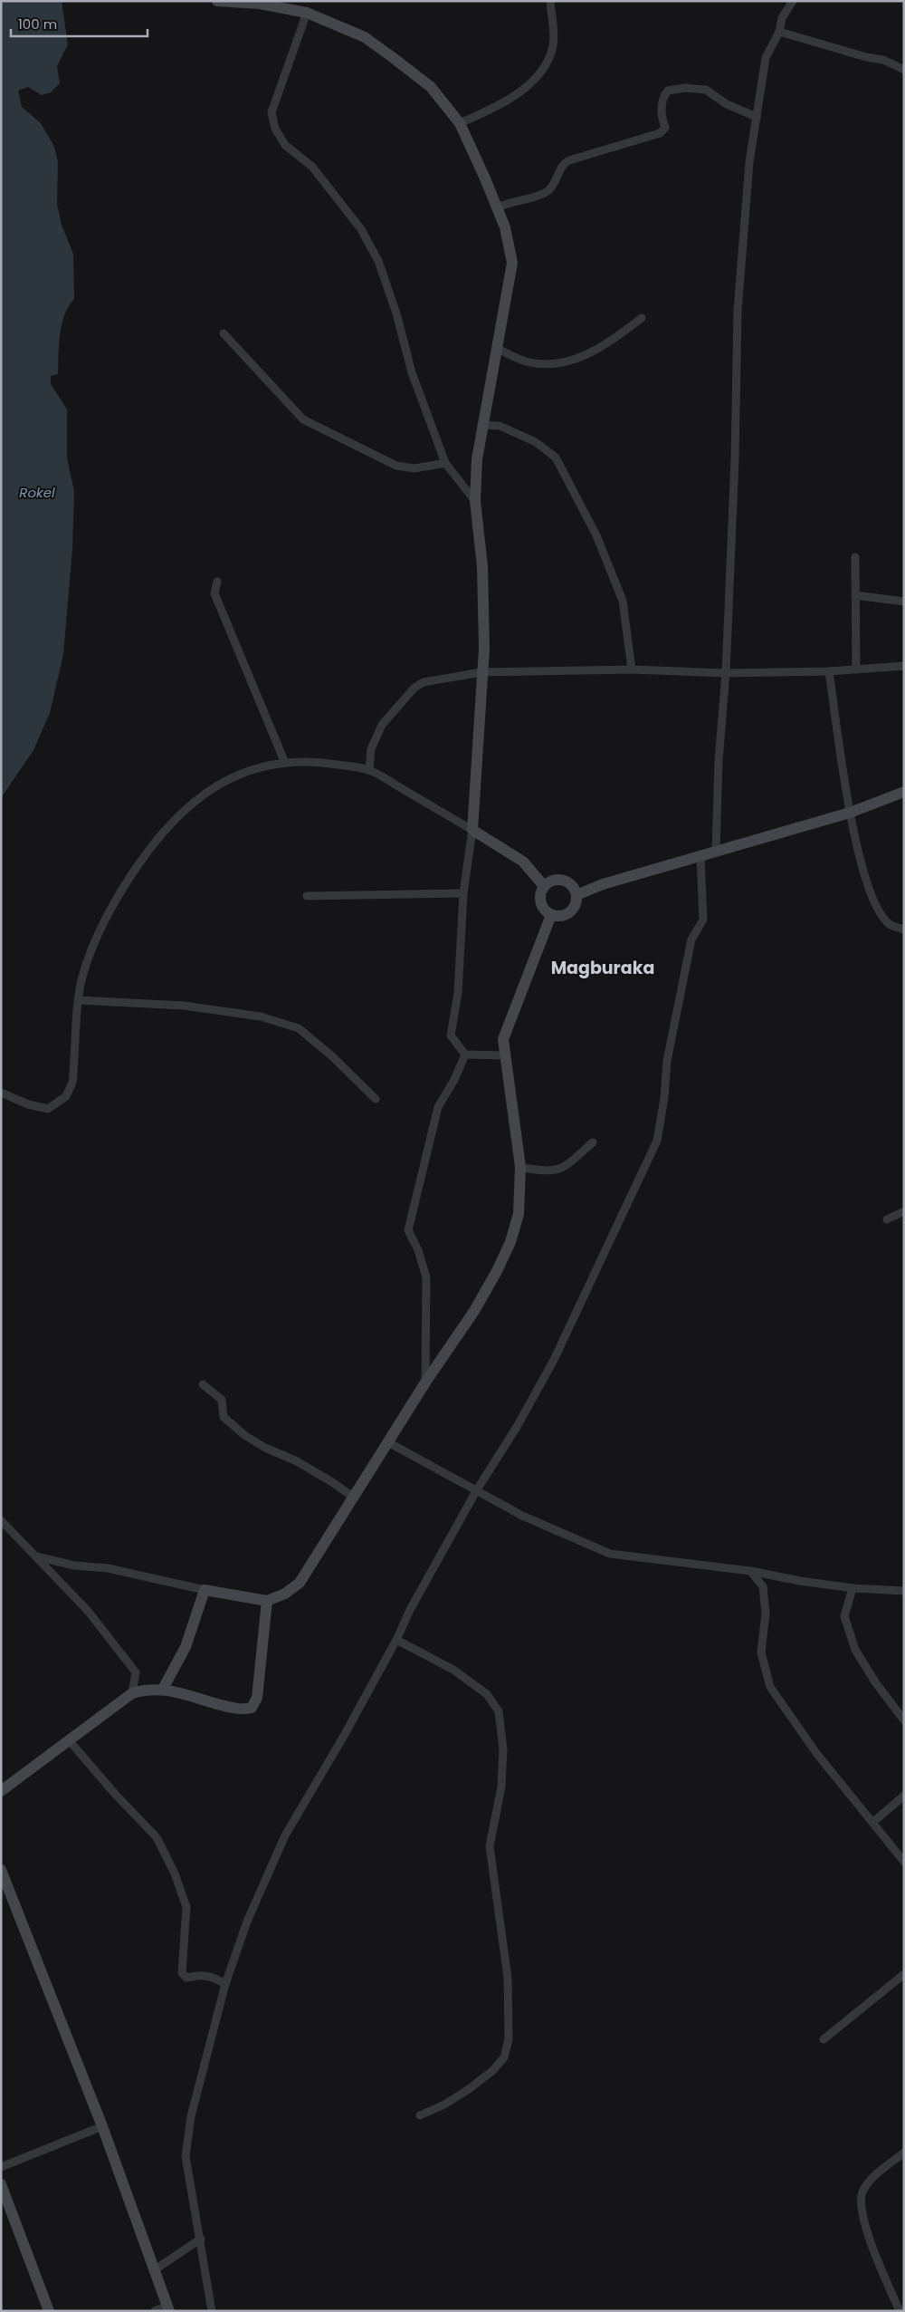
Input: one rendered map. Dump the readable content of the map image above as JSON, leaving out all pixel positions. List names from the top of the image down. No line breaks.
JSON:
{"districts":["Magburaka"],"water":["Rokel"],"scale_bar":"100 m"}
